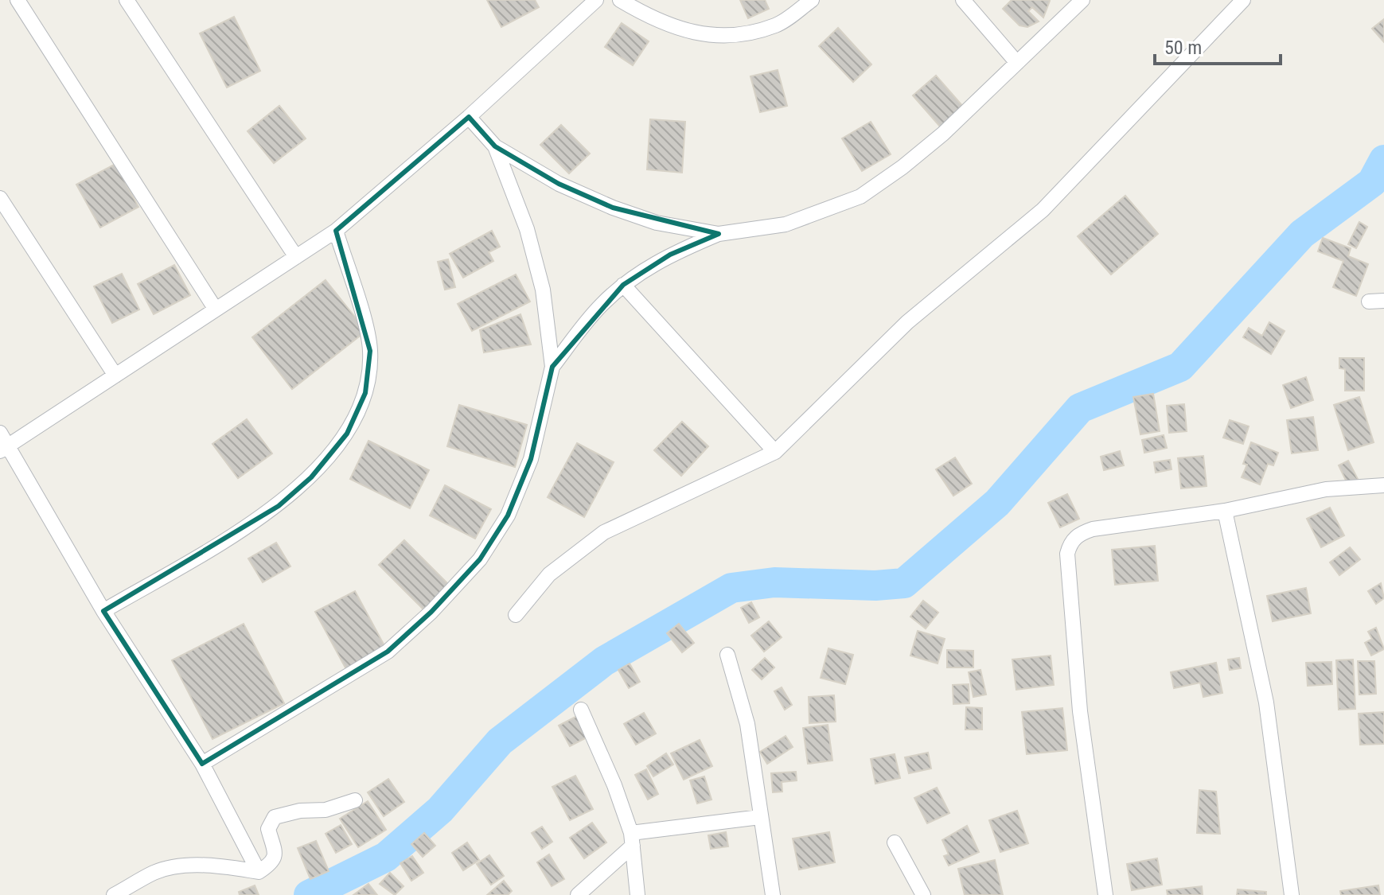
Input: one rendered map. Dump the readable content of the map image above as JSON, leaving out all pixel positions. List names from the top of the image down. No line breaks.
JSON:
{"scale_bar":"50 m"}
